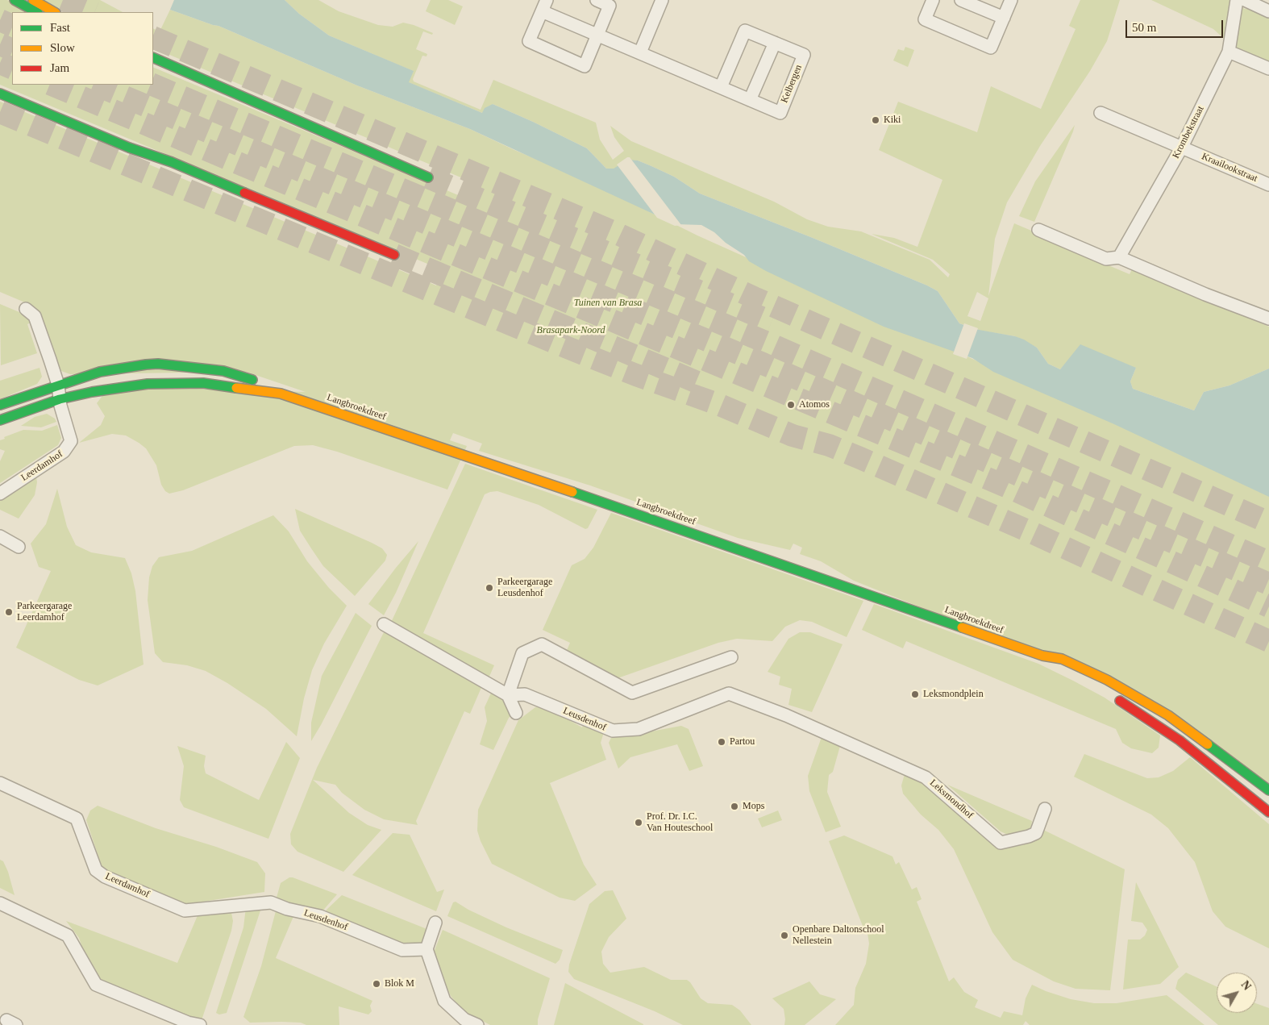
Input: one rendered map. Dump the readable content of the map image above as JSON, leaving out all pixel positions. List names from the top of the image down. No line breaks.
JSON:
{"streets":{"main road":["Langbroekdreef"],"street":["Kelbergen","Krombekstraat","Kraailookstraat","Leerdamhof","Leusdenhof","Leksmondhof"]},"crossings":[["Krombekstraat","Kraailookstraat"],["Langbroekdreef","Leerdamhof"],["Leerdamhof","Leusdenhof"],["Leusdenhof","Leksmondhof"]],"parks":["Tuinen van Brasa","Brasapark-Noord"],"places":["Kiki","Atomos","Parkeergarage Leusdenhof","Parkeergarage Leerdamhof","Leksmondplein","Partou","Mops","Prof. Dr. I.C. Van Houteschool","Openbare Daltonschool Nellestein","Blok M"],"legend":["Fast","Slow","Jam"],"scale_bar":"50 m","north":"top right"}
